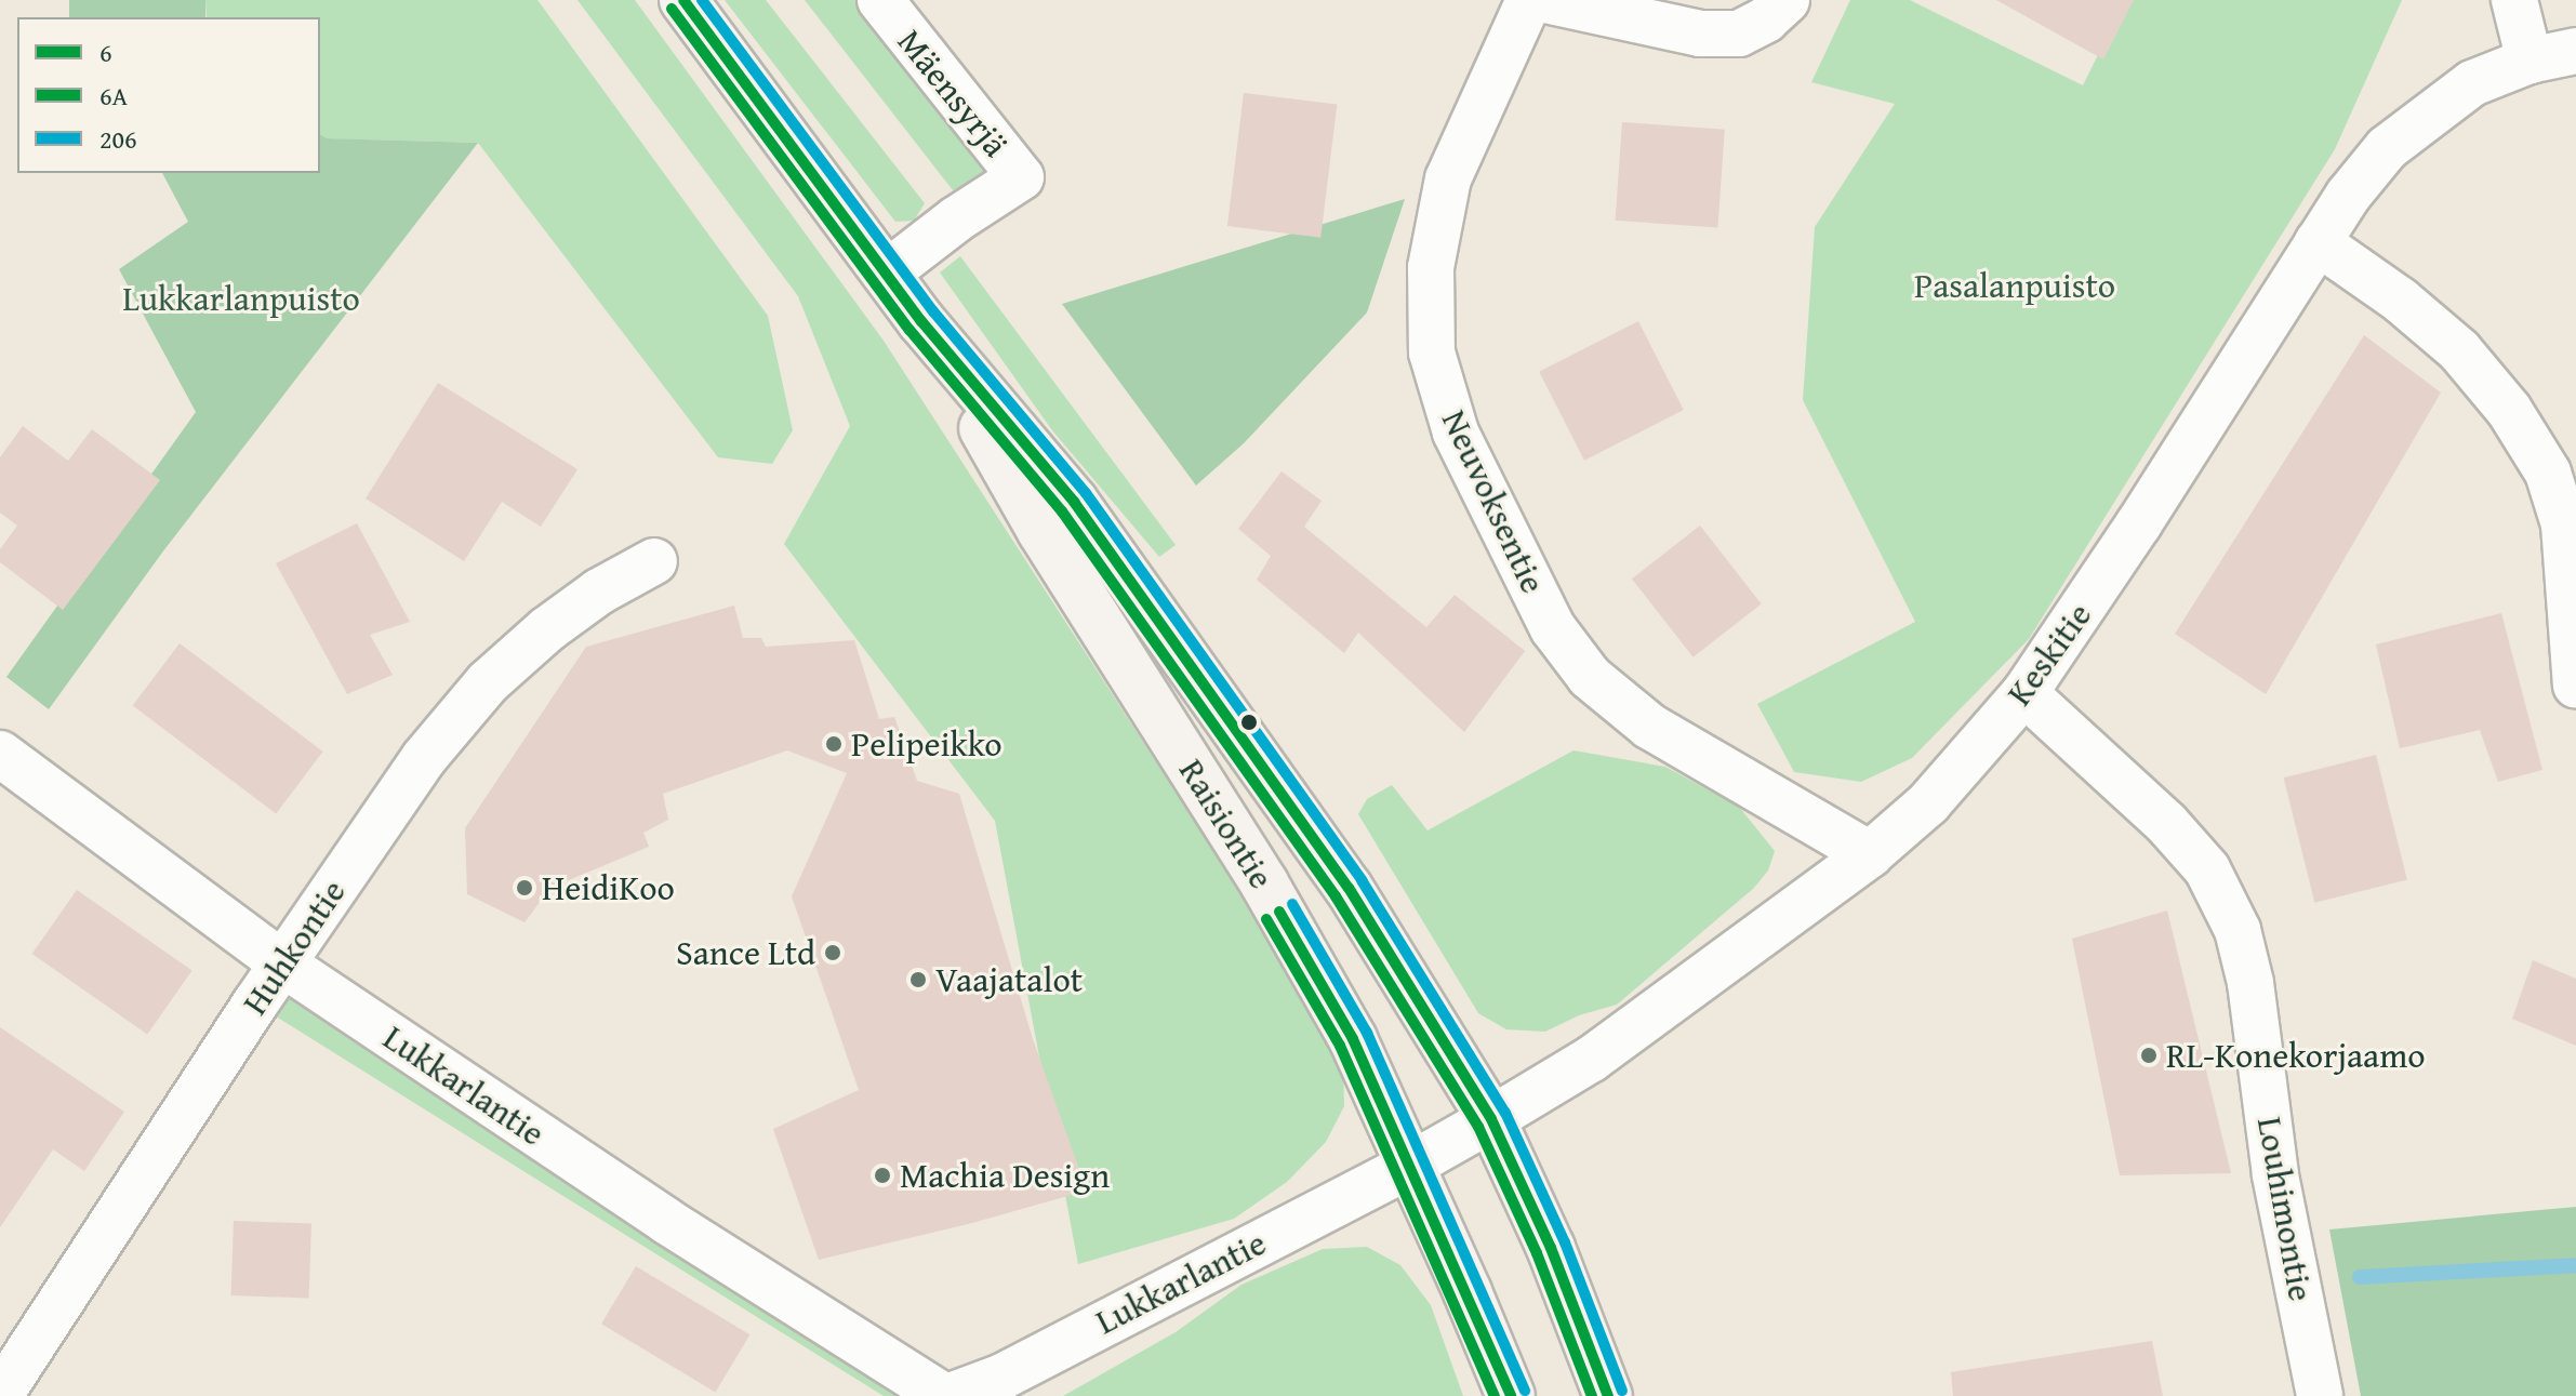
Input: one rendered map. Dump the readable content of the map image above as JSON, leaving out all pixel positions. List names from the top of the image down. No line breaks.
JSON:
{"streets":{"main road":["Raisiontie"],"street":["Mäensyrjä","Neuvoksentie","Keskitie","Huhkontie","Lukkarlantie","Louhimontie"]},"crossings":[["Mäensyrjä","Raisiontie"],["Neuvoksentie","Keskitie"],["Keskitie","Raisiontie"],["Keskitie","Lukkarlantie"],["Keskitie","Louhimontie"],["Raisiontie","Lukkarlantie"],["Huhkontie","Lukkarlantie"]],"parks":["Pasalanpuisto","Lukkarlanpuisto"],"places":["Pelipeikko","HeidiKoo","Sance Ltd","Vaajatalot","RL-Konekorjaamo","Machia Design"],"lines":["transit line 6","transit line 206","transit line 6A"],"legend":["6","6A","206"]}
